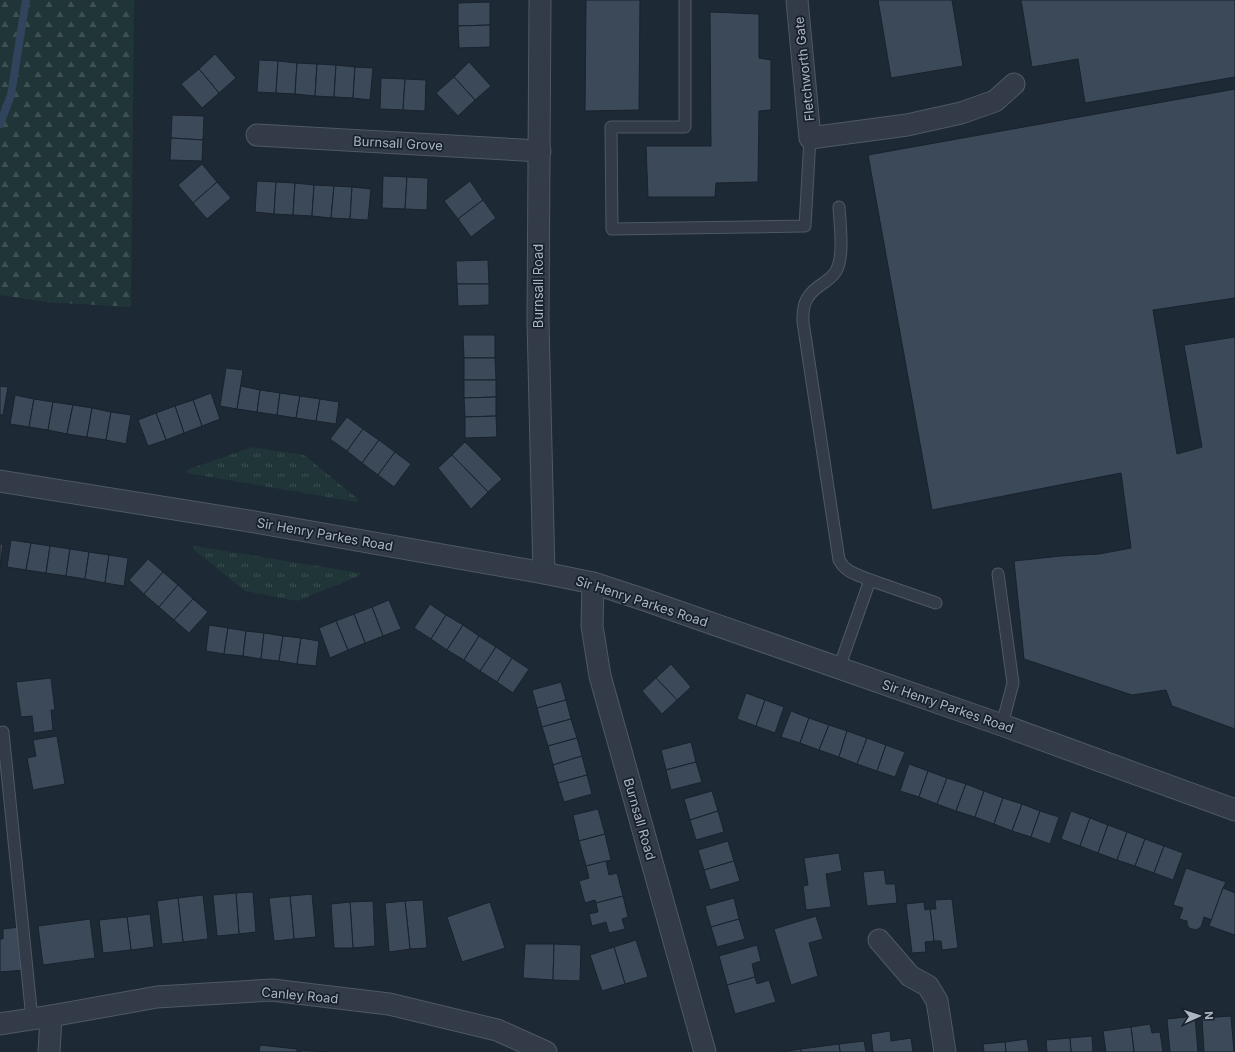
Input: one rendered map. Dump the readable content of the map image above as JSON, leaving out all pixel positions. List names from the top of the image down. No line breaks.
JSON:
{"streets":{"street":["Fletchworth Gate","Burnsall Grove","Burnsall Road","Sir Henry Parkes Road","Canley Road"]},"crossings":[["Burnsall Grove","Burnsall Road"],["Burnsall Road","Sir Henry Parkes Road"]],"north":"right"}
